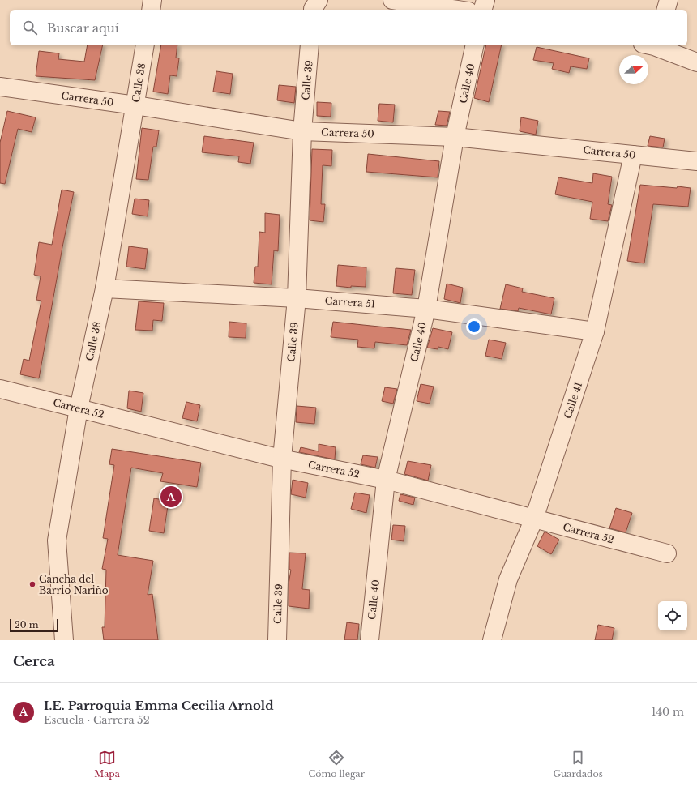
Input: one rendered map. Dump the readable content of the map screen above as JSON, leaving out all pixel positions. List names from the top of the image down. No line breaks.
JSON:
{"streets":{"street":["Calle 39","Calle 38","Calle 40","Carrera 50","Carrera 51","Calle 41","Carrera 52"]},"crossings":[["Calle 39","Carrera 50"],["Calle 39","Carrera 51"],["Calle 39","Carrera 52"],["Calle 38","Carrera 50"],["Calle 38","Carrera 51"],["Calle 38","Carrera 52"],["Calle 40","Carrera 50"],["Calle 40","Carrera 51"],["Calle 40","Carrera 52"],["Carrera 50","Calle 41"],["Carrera 51","Calle 41"],["Calle 41","Carrera 52"]],"places":["Cancha del Barrio Nariño"],"scale_bar":"20 m","north":"right","page":{"search":"Buscar aquí","pins":"A","scale":"20 m","heading":"Cerca","list":[{"mark":"A","name":"I.E. Parroquia Emma Cecilia Arnold","note":"Escuela · Carrera 52","value":"140 m"}],"nav":["Mapa","Cómo llegar","Guardados"]}}
